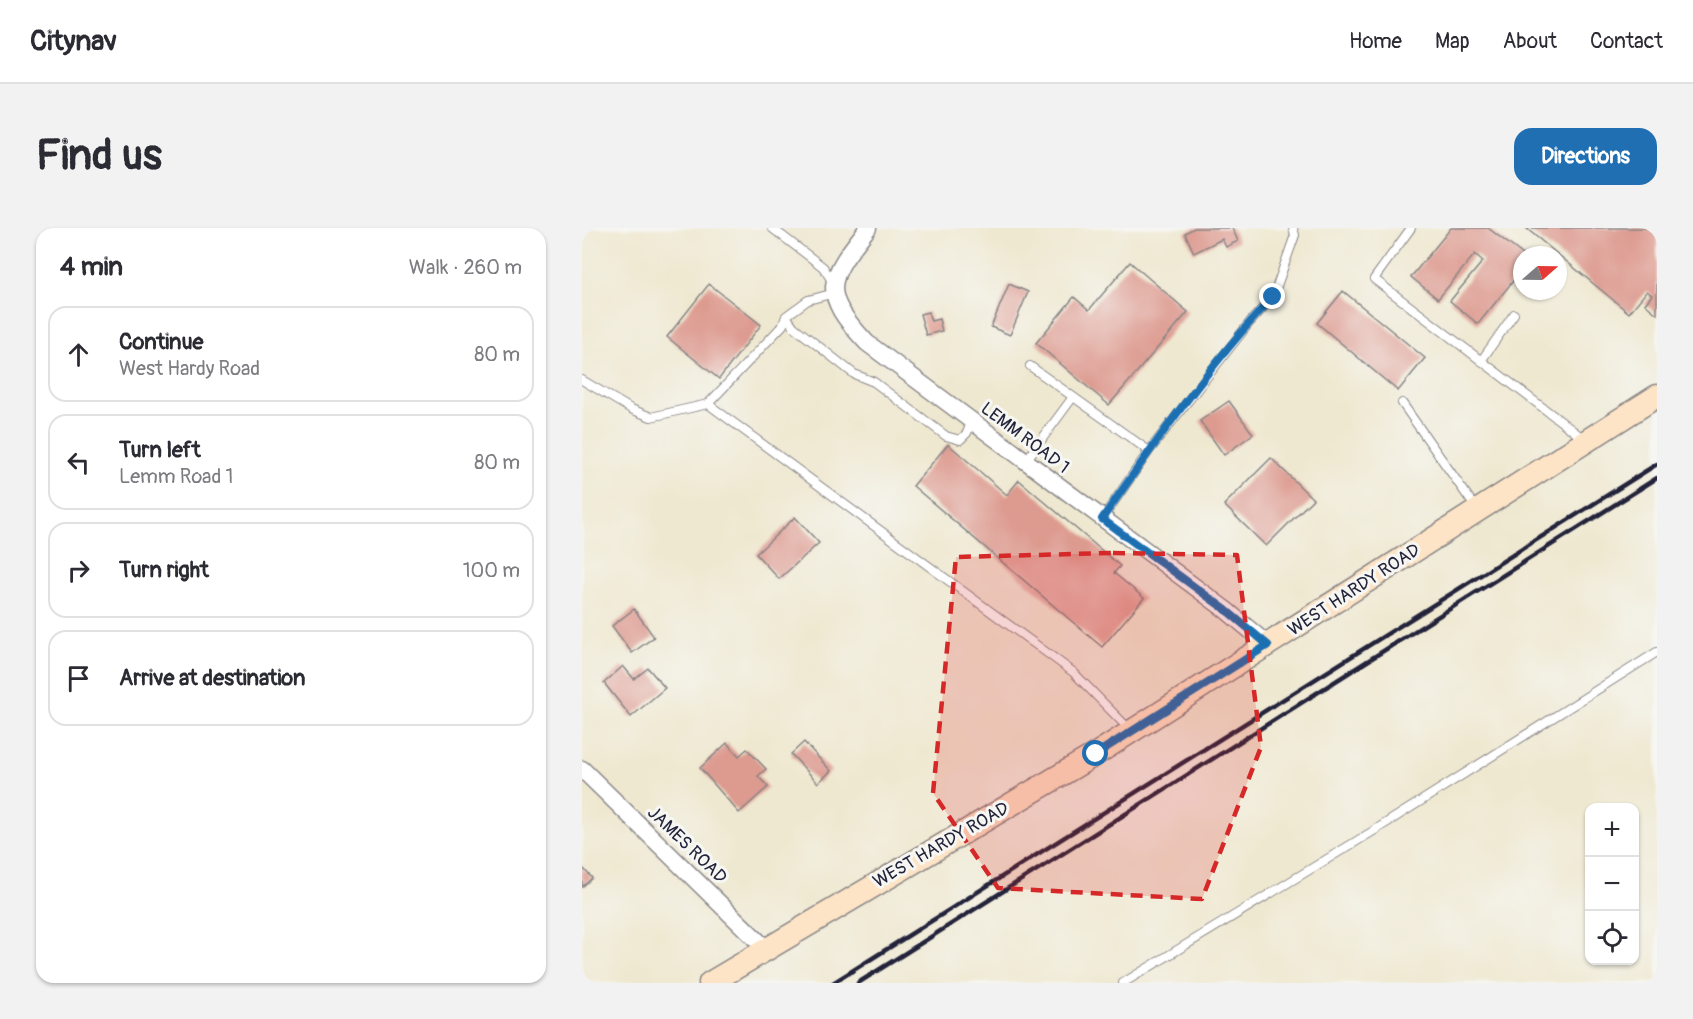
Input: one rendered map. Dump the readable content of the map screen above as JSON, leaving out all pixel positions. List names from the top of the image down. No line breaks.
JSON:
{"streets":{"main road":["WEST HARDY ROAD"],"street":["LEMM ROAD 1","JAMES ROAD"]},"crossings":[["LEMM ROAD 1","WEST HARDY ROAD"],["WEST HARDY ROAD","JAMES ROAD"]],"north":"right","page":{"header":"Citynav","nav":["Home","Map","About","Contact"],"buttons":"Directions","title":"Find us","heading":["4 min","Walk · 260 m"],"list":[["Continue","West Hardy Road","80 m"],["Turn left","Lemm Road 1","80 m"],["Turn right","100 m"],"Arrive at destination"],"map_buttons":["+","−"]}}
